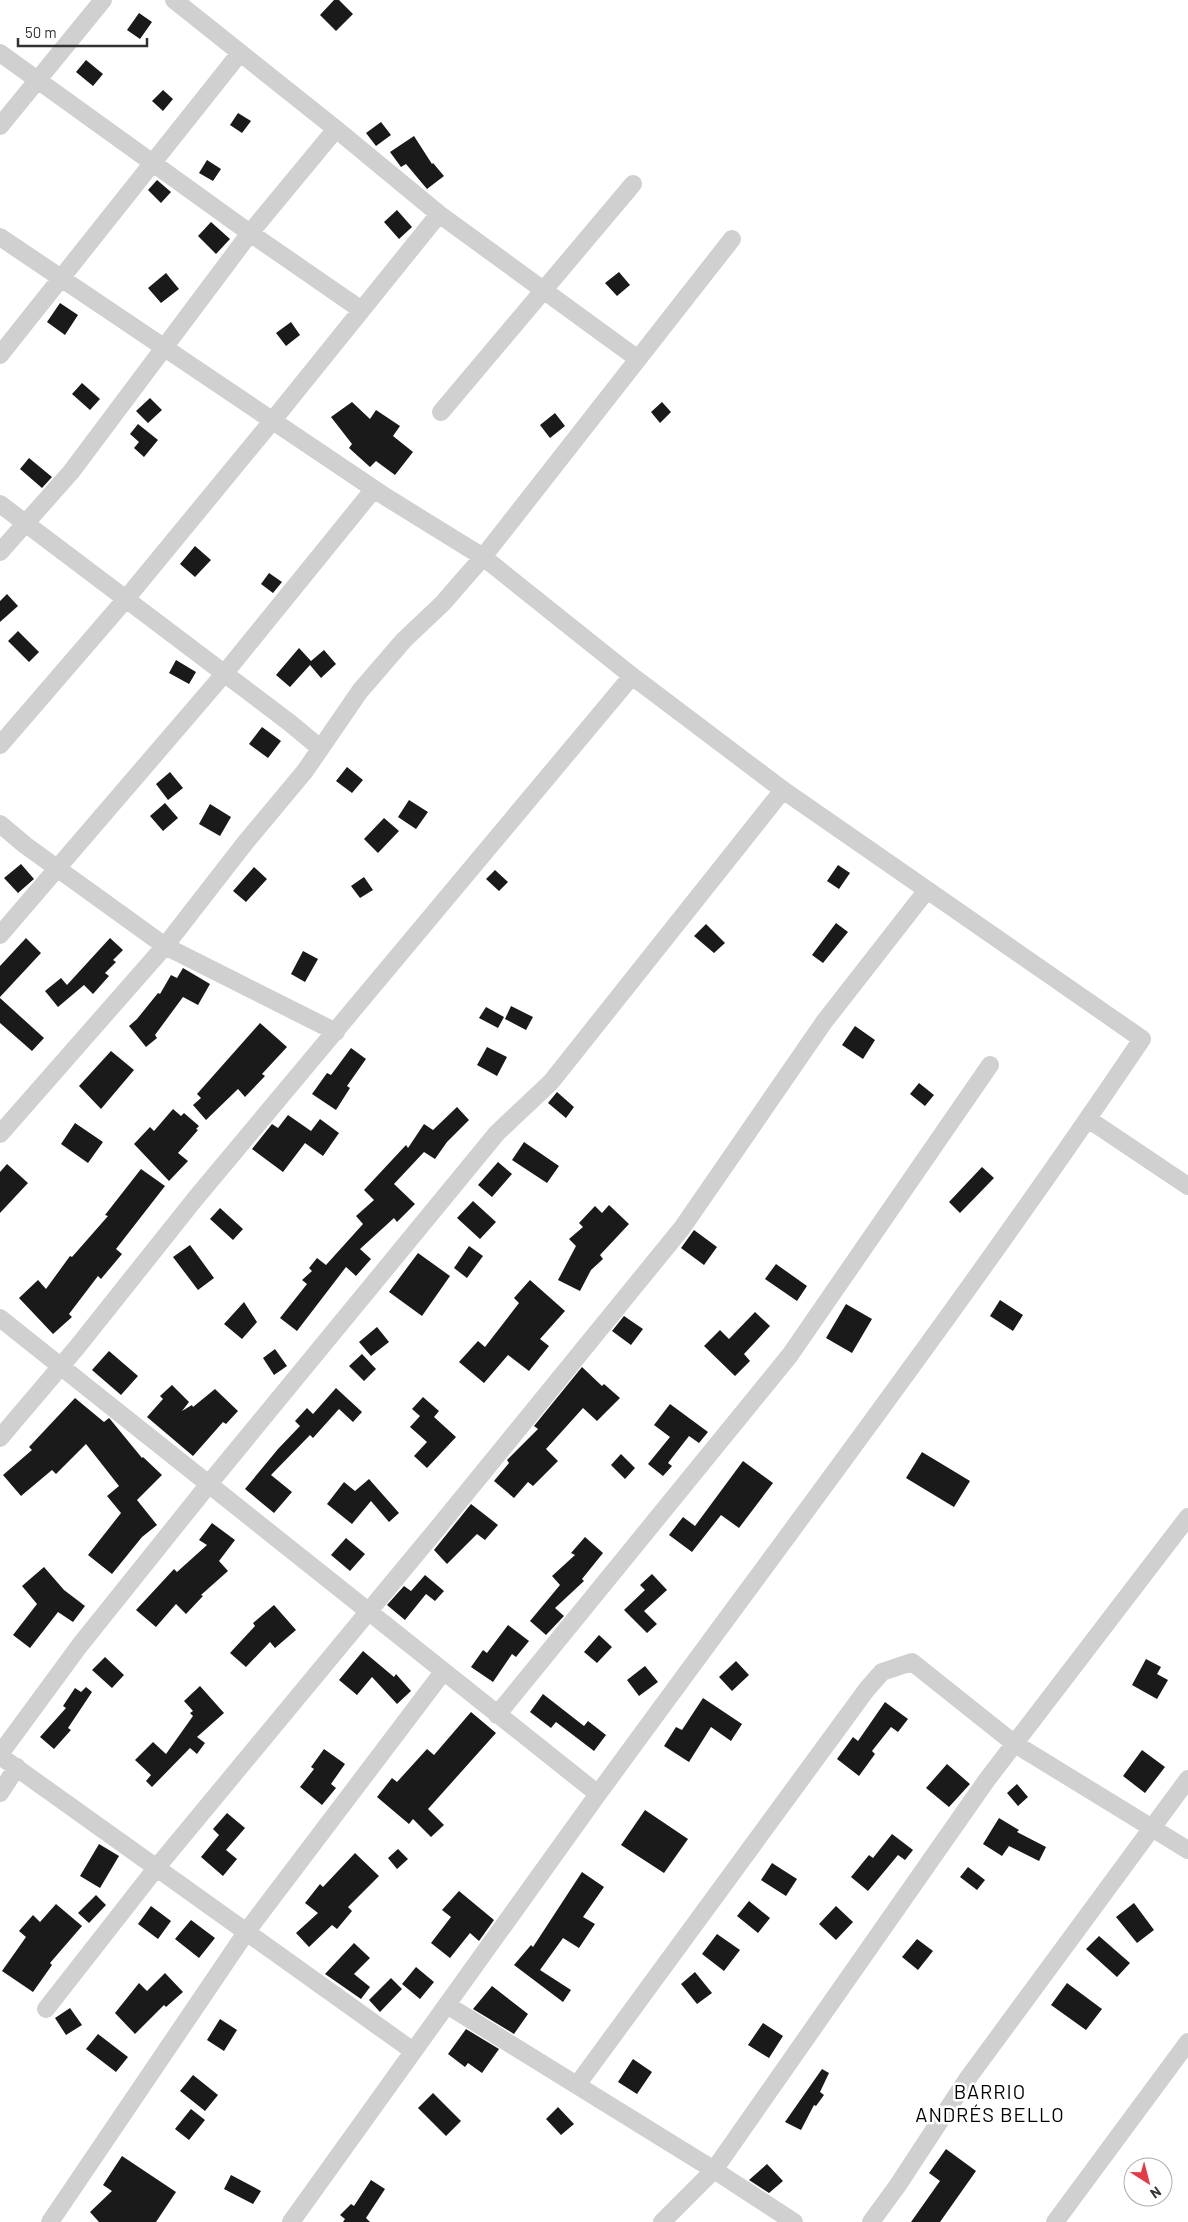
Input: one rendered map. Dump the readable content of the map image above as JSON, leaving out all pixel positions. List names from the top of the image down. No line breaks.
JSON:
{"districts":["BARRIO ANDRÉS BELLO"],"scale_bar":"50 m","north":"bottom right"}
